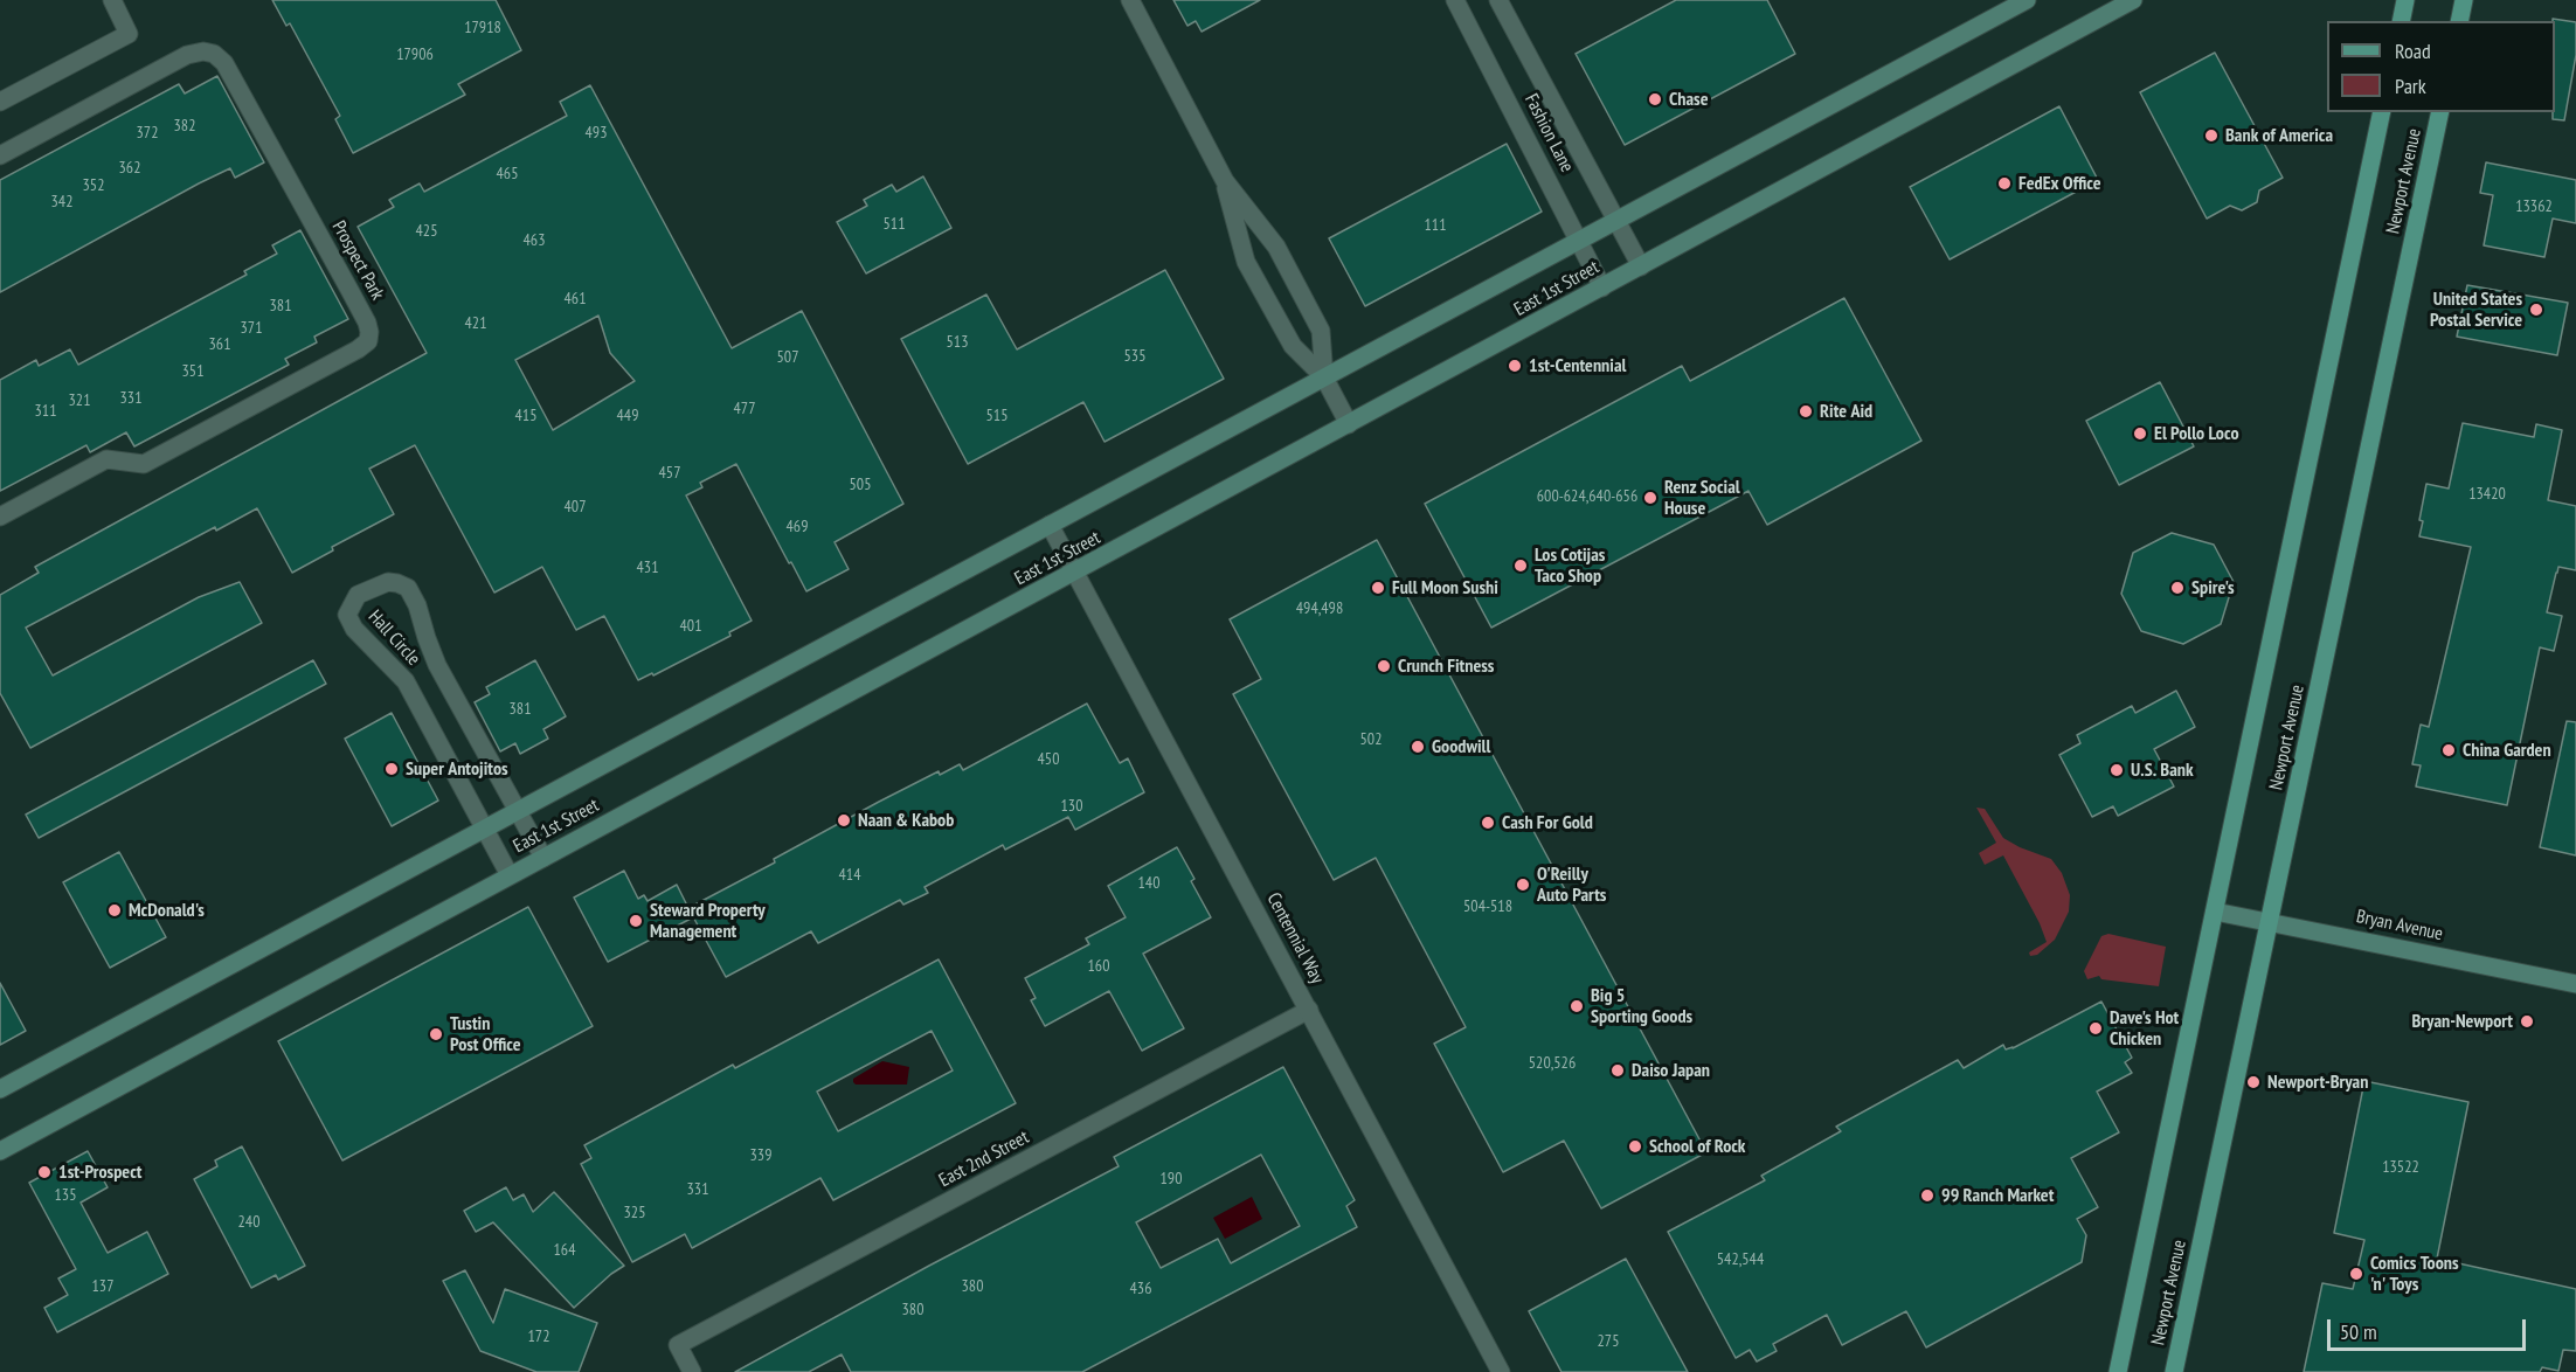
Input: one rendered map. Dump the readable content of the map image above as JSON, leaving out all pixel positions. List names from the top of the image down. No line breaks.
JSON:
{"streets":{"main road":["Newport Avenue","East 1st Street","Bryan Avenue"],"street":["Fashion Lane","Prospect Park","Hall Circle","Centennial Way","East 2nd Street"]},"crossings":[["Fashion Lane","East 1st Street"],["Newport Avenue","Bryan Avenue"],["East 1st Street","Hall Circle"],["East 1st Street","Centennial Way"],["Centennial Way","East 2nd Street"]],"places":["Chase","Bank of America","FedEx Office","United States Postal Service","1st-Centennial","Rite Aid","El Pollo Loco","Renz Social House","Los Cotijas Taco Shop","Full Moon Sushi","Spire's","Crunch Fitness","Goodwill","China Garden","Super Antojitos","U.S. Bank","Naan & Kabob","Cash For Gold","O'Reilly Auto Parts","McDonald's","Steward Property Management","Big 5 Sporting Goods","Bryan-Newport","Dave's Hot Chicken","Tustin Post Office","Daiso Japan","Newport-Bryan","School of Rock","1st-Prospect","99 Ranch Market","Comics Toons 'n' Toys"],"house_numbers":["17918","17906","382","372","493","362","465","352","342","13362","511","111","425","463","461","381","421","371","513","361","535","507","351","331","321","477","311","415","449","515","457","505","13420","600-624,640-656","407","469","431","494,498","401","381","502","450","130","414","140","504-518","160","520,526","339","13522","190","331","135","325","240","164","542,544","137","380","436","380","172","275"],"legend":["Road","Park"],"scale_bar":"50 m"}
